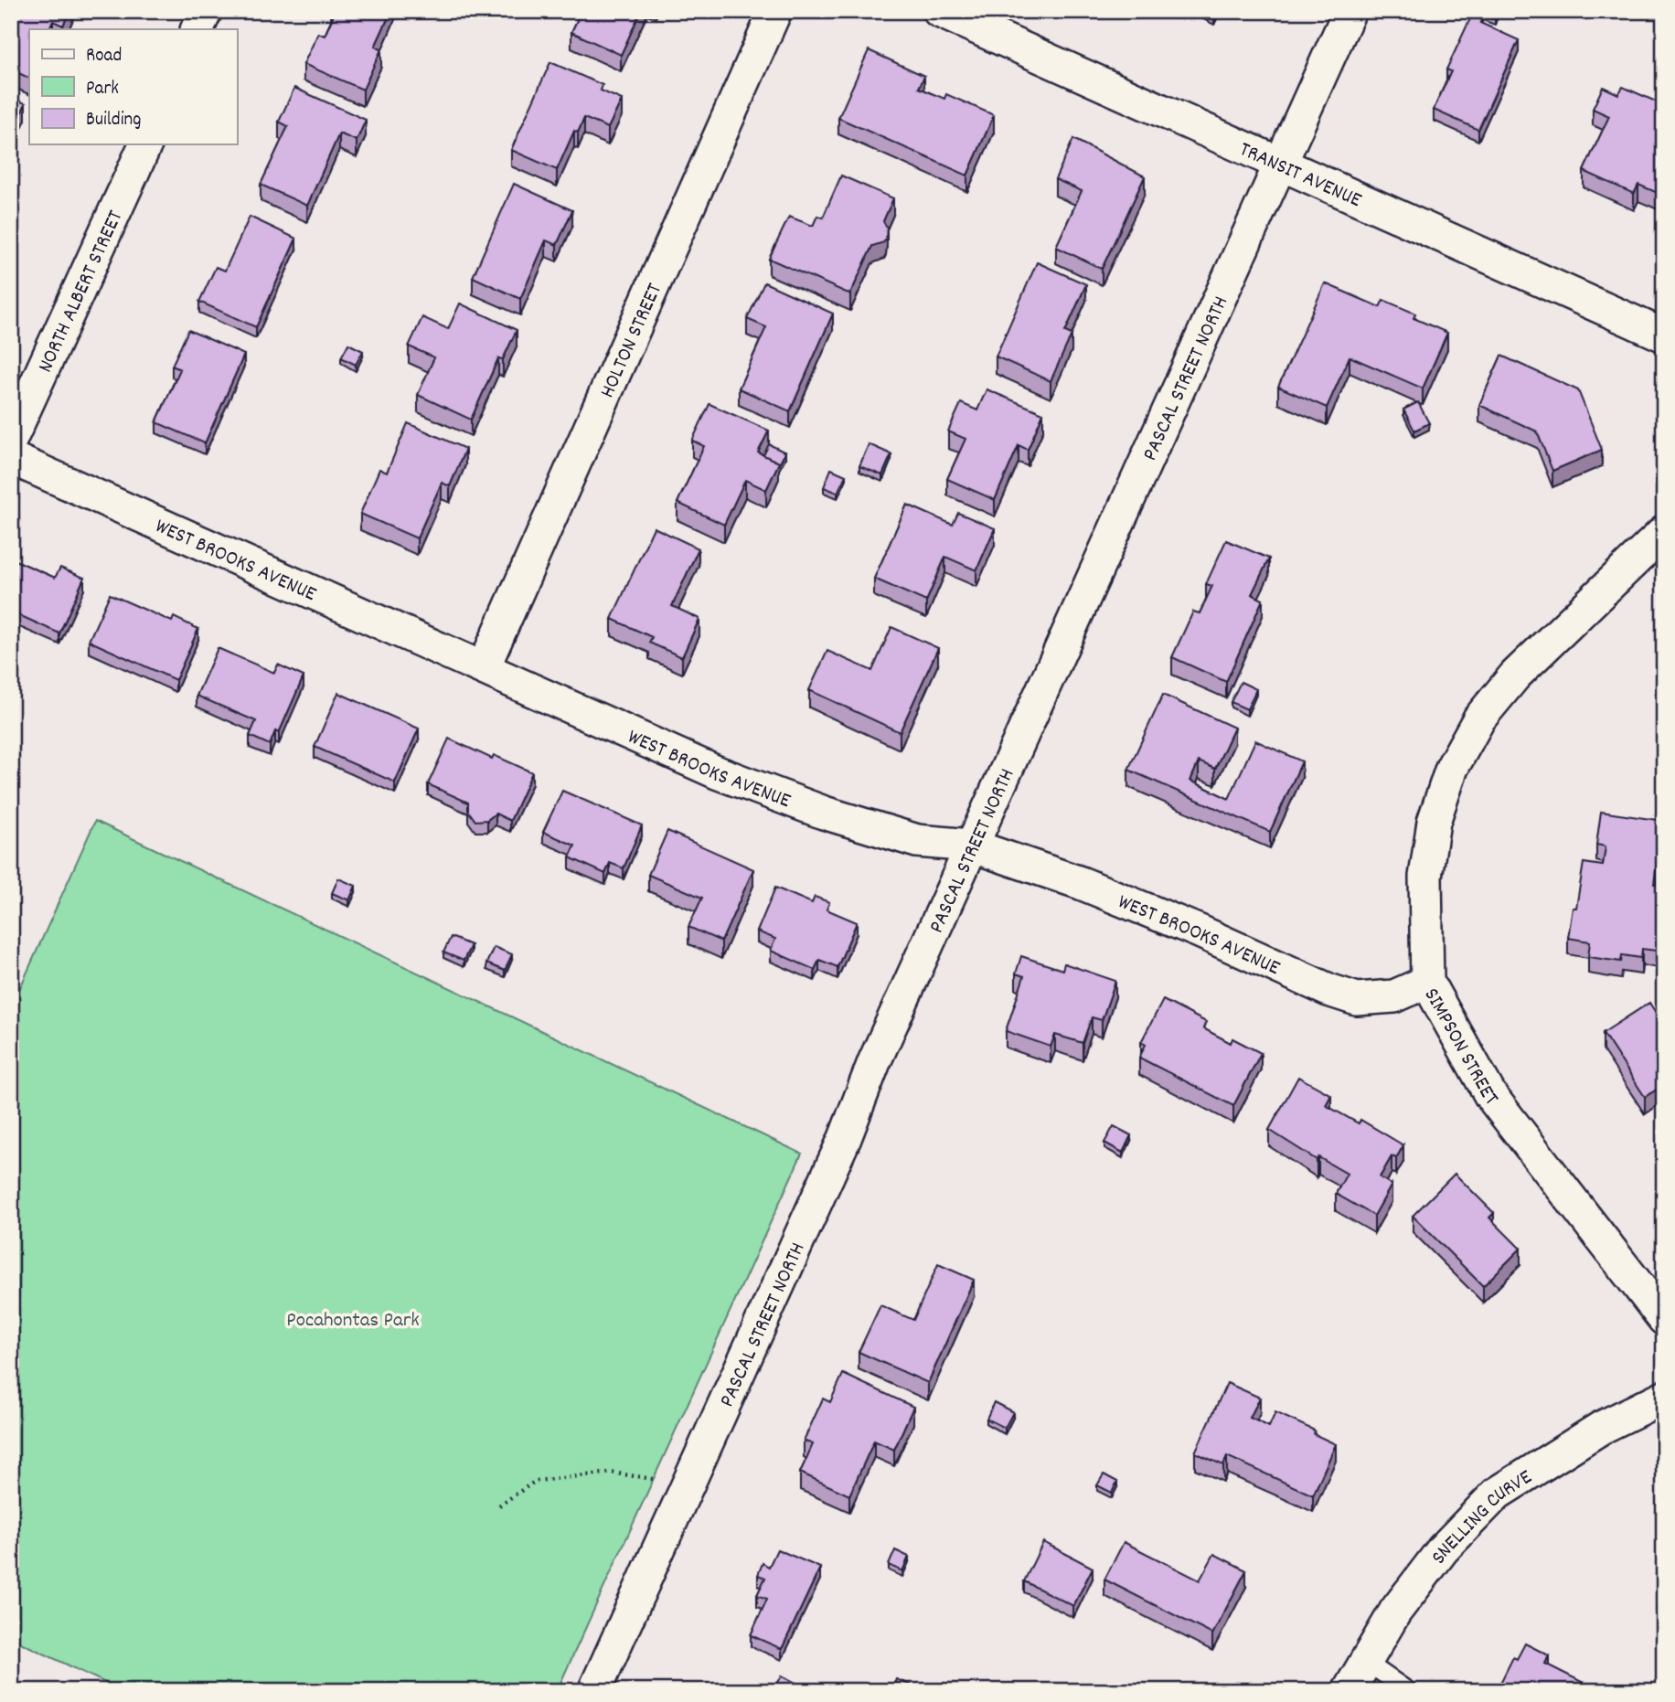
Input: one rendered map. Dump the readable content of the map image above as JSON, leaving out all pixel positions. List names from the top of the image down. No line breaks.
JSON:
{"streets":{"street":["TRANSIT AVENUE","NORTH ALBERT STREET","HOLTON STREET","PASCAL STREET NORTH","WEST BROOKS AVENUE","SIMPSON STREET","SNELLING CURVE"]},"crossings":[["TRANSIT AVENUE","PASCAL STREET NORTH"],["HOLTON STREET","WEST BROOKS AVENUE"],["PASCAL STREET NORTH","WEST BROOKS AVENUE"],["WEST BROOKS AVENUE","SIMPSON STREET"]],"parks":["Pocahontas Park"],"legend":["Road","Park","Building"]}
